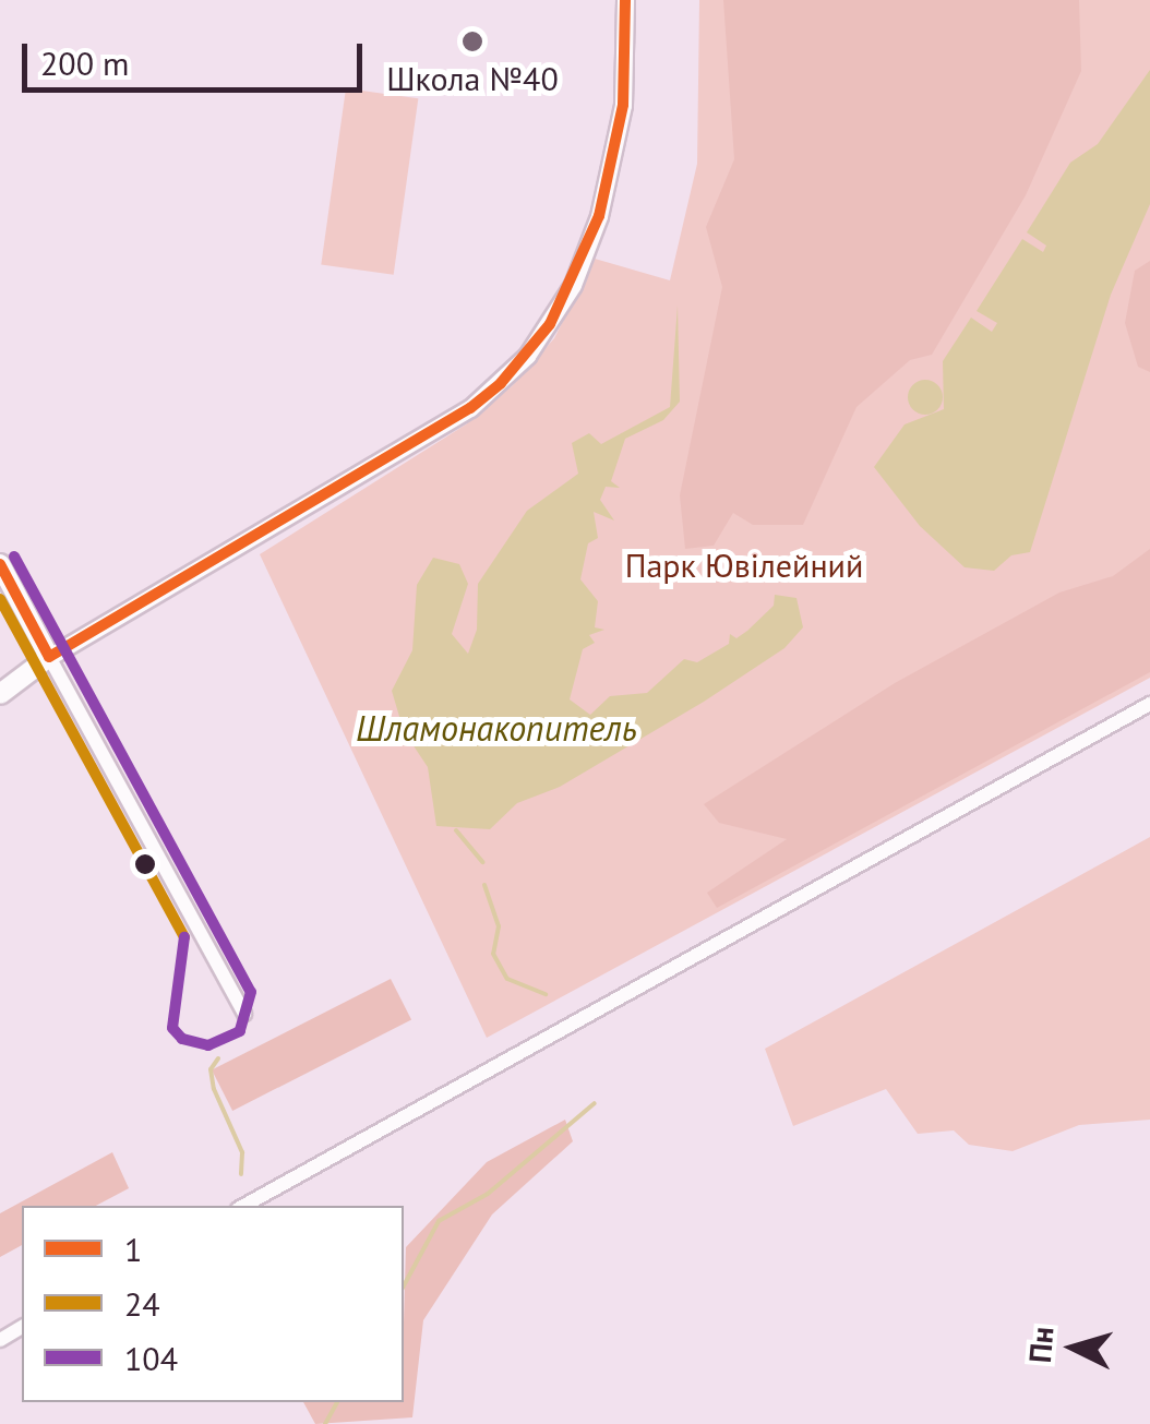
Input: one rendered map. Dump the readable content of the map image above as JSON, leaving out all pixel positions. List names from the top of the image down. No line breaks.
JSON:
{"water":["Шламонакопитель"],"parks":["Парк Ювілейний"],"places":["Школа №40"],"lines":["transit line 1","transit line 104","transit line 24"],"legend":["1","24","104"],"scale_bar":"200 m","north":"left"}
